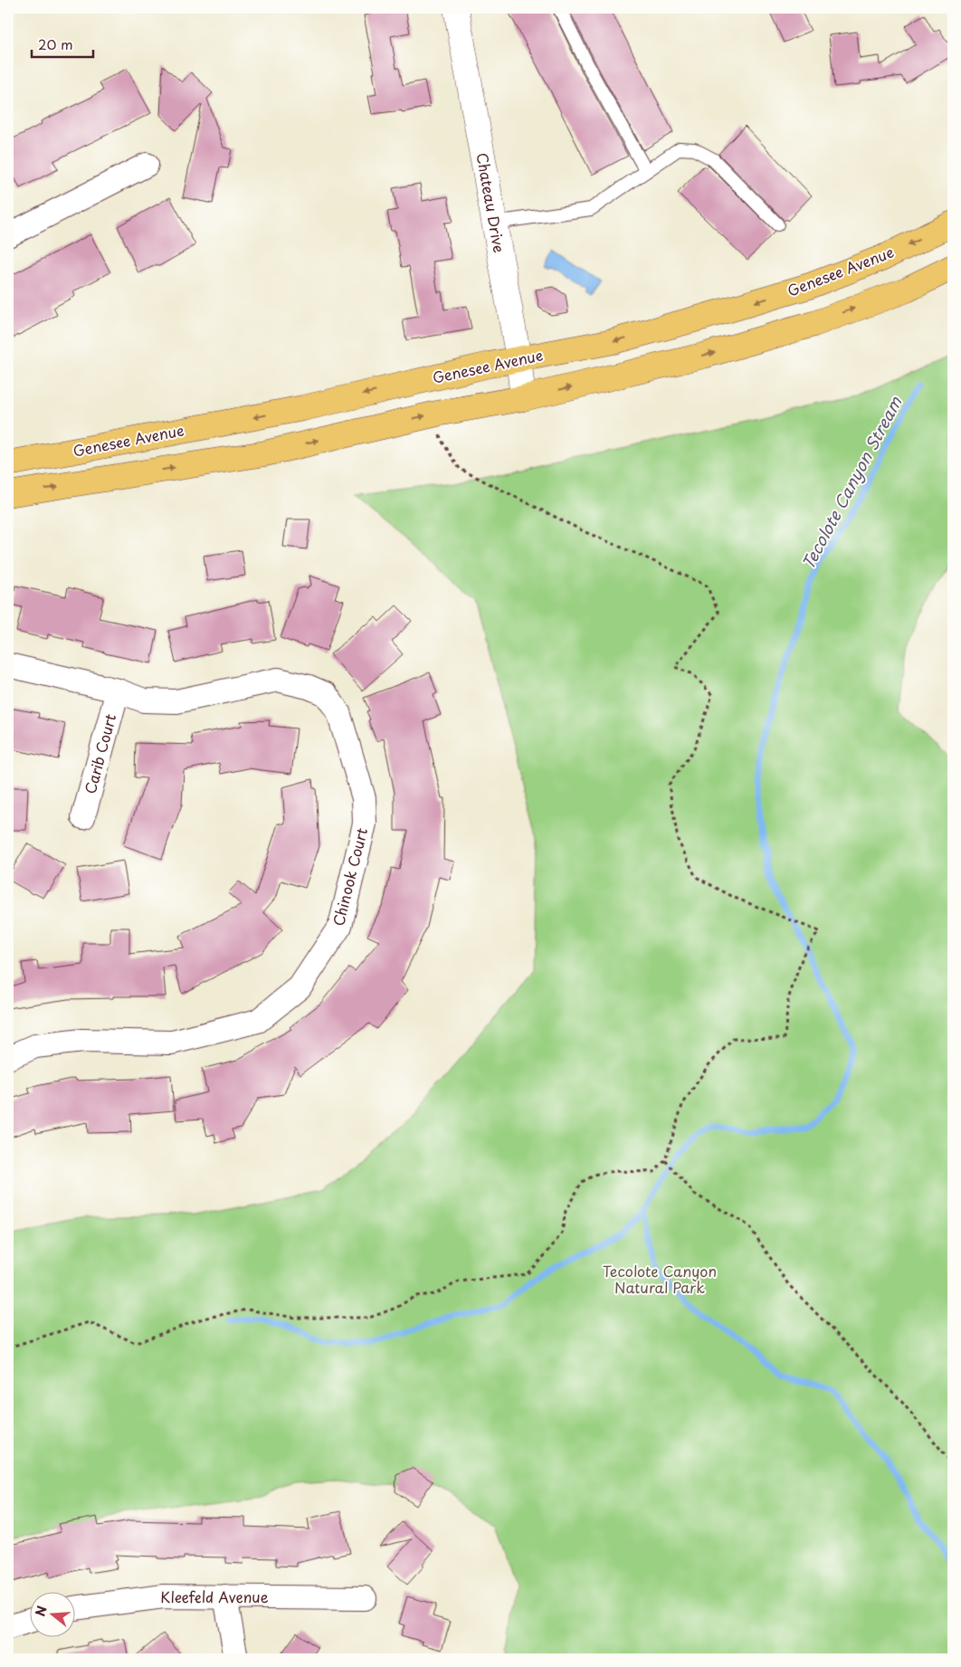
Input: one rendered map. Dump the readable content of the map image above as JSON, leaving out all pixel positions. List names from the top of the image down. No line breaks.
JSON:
{"streets":{"main road":["Genesee Avenue"],"street":["Chateau Drive","Carib Court","Chinook Court","Kleefeld Avenue"]},"crossings":[["Chateau Drive","Genesee Avenue"],["Carib Court","Chinook Court"]],"water":["Tecolote Canyon Stream"],"parks":["Tecolote Canyon Natural Park"],"scale_bar":"20 m","north":"left"}
